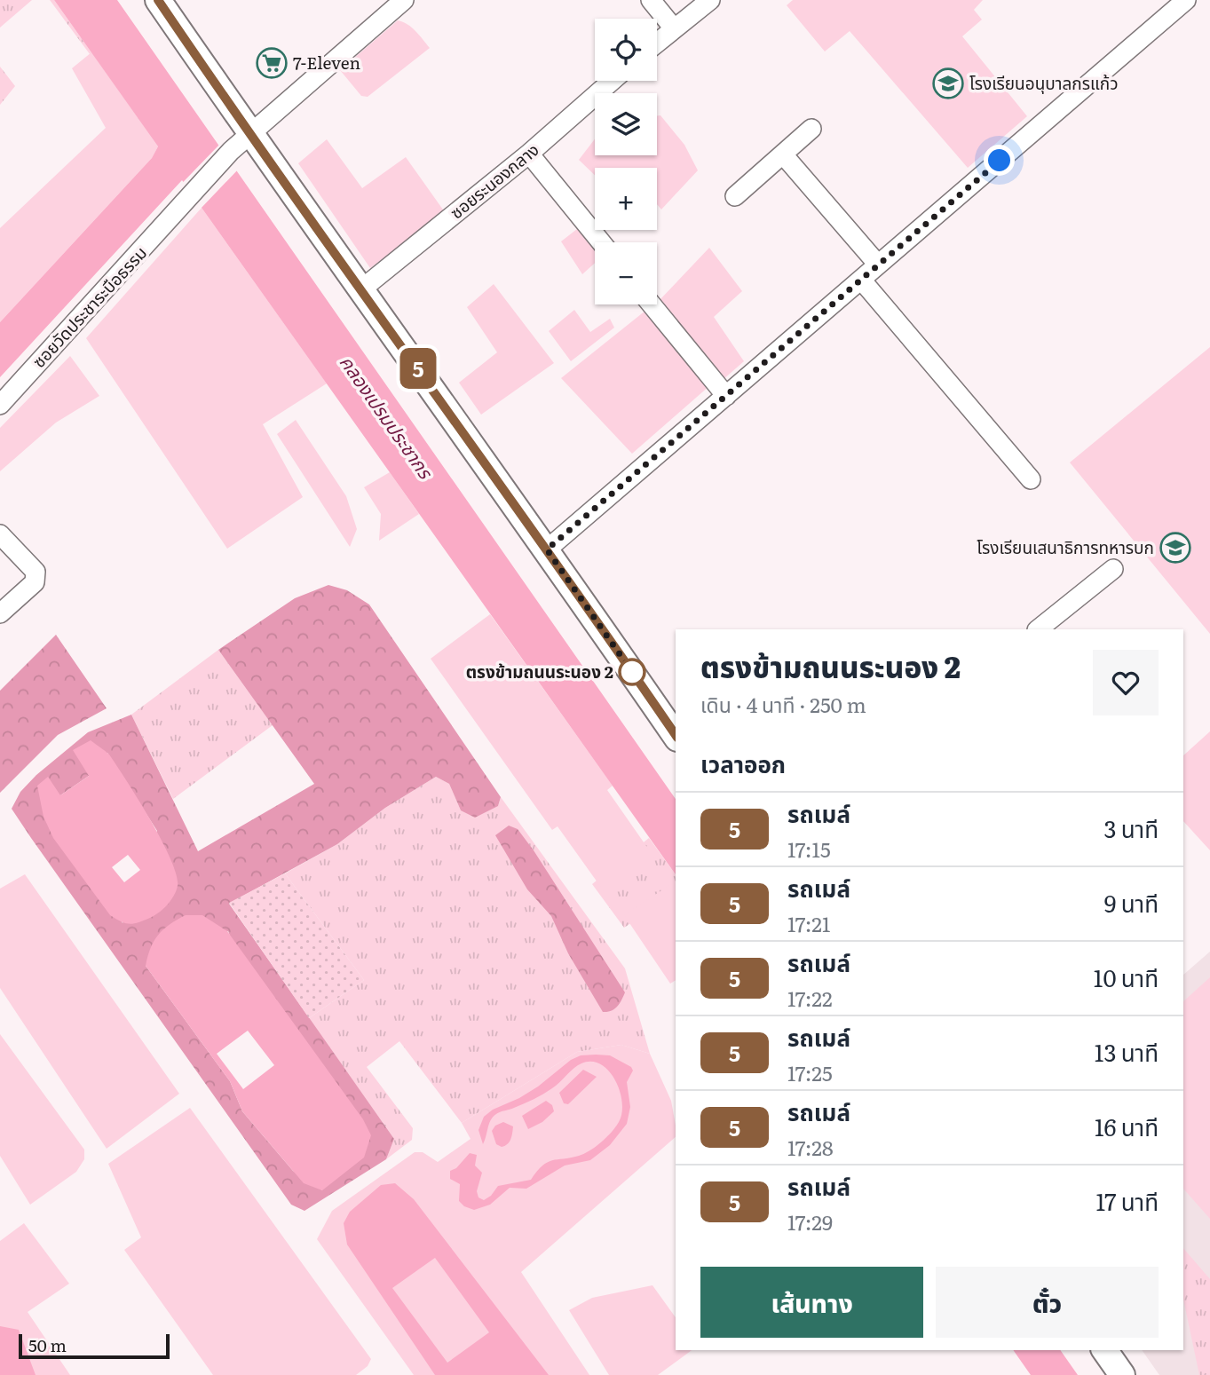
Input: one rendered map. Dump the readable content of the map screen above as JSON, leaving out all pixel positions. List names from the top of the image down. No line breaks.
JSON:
{"streets":{"street":["ซอยระนองกลาง","ซอยวัดประชาระบือธรรม"]},"water":["คลองเปรมประชากร"],"places":{"supermarket":["7-Eleven"],"school or university":["โรงเรียนอนุบาลกรแก้ว","โรงเรียนเสนาธิการทหารบก"],"other":["ตรงข้ามถนนระนอง 2"]},"lines":["bus line 5"],"scale_bar":"50 m","page":{"on_map":"5","map_buttons":["+","−"],"heading":[["ตรงข้ามถนนระนอง 2","เดิน · 4 นาที · 250 m"],"เวลาออก"],"list":[{"mark":"5","name":"รถเมล์","note":"17:15","value":"3 นาที"},{"mark":"5","name":"รถเมล์","note":"17:21","value":"9 นาที"},{"mark":"5","name":"รถเมล์","note":"17:22","value":"10 นาที"},{"mark":"5","name":"รถเมล์","note":"17:25","value":"13 นาที"},{"mark":"5","name":"รถเมล์","note":"17:28","value":"16 นาที"},{"mark":"5","name":"รถเมล์","note":"17:29","value":"17 นาที"}],"buttons":["เส้นทาง","ตั๋ว"],"scale":"50 m"}}
